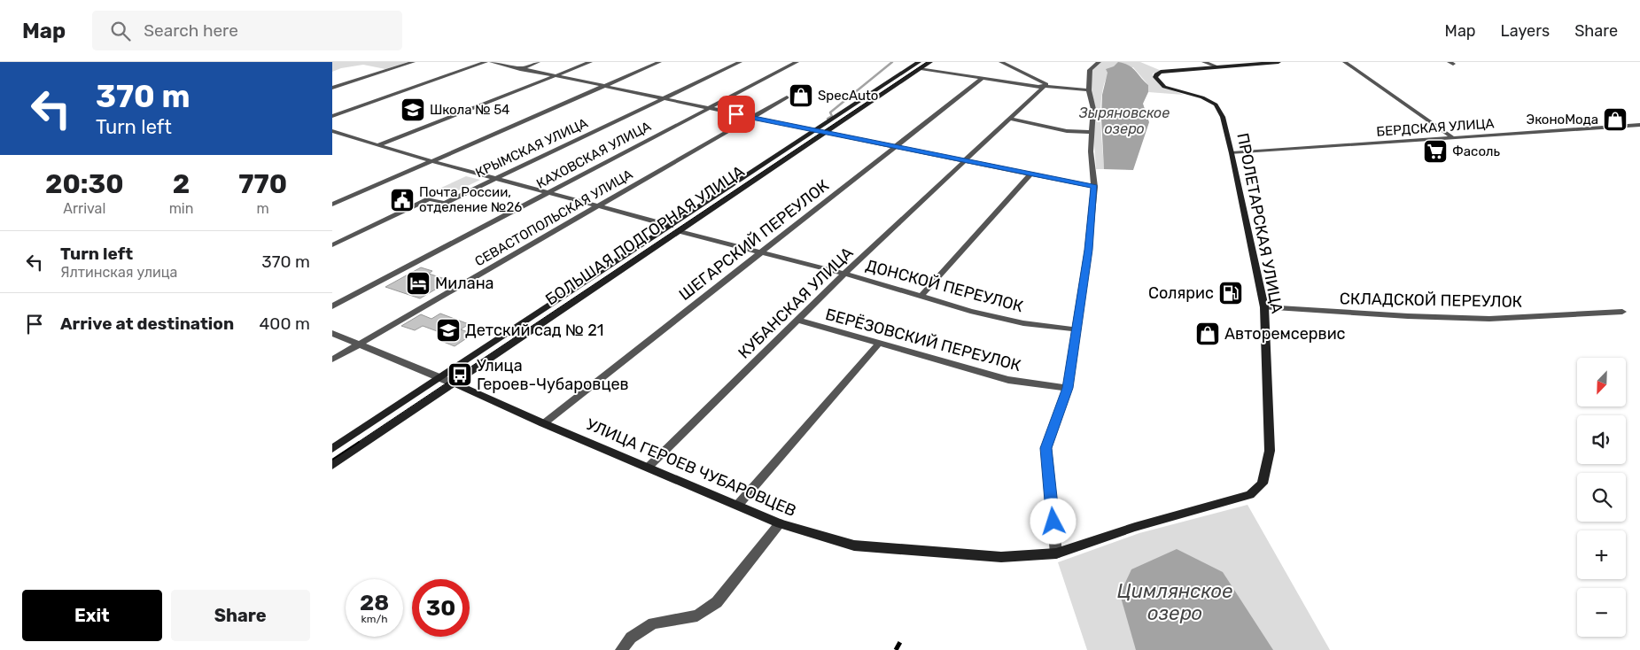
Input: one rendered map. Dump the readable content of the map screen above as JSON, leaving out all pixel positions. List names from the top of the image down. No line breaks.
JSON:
{"streets":{"main road":["ПРОЛЕТАРСКАЯ УЛИЦА","БОЛЬШАЯ ПОДГОРНАЯ УЛИЦА","УЛИЦА ГЕРОЕВ ЧУБАРОВЦЕВ"],"street":["БЕРДСКАЯ УЛИЦА","КРЫМСКАЯ УЛИЦА","КАХОВСКАЯ УЛИЦА","СЕВАСТОПОЛЬСКАЯ УЛИЦА","ШЕГАРСКИЙ ПЕРЕУЛОК","ДОНСКОЙ ПЕРЕУЛОК","СКЛАДСКОЙ ПЕРЕУЛОК","КУБАНСКАЯ УЛИЦА","БЕРЁЗОВСКИЙ ПЕРЕУЛОК"]},"crossings":[["БЕРДСКАЯ УЛИЦА","ПРОЛЕТАРСКАЯ УЛИЦА"],["СЕВАСТОПОЛЬСКАЯ УЛИЦА","УЛИЦА ГЕРОЕВ ЧУБАРОВЦЕВ"],["ПРОЛЕТАРСКАЯ УЛИЦА","СКЛАДСКОЙ ПЕРЕУЛОК"],["ПРОЛЕТАРСКАЯ УЛИЦА","УЛИЦА ГЕРОЕВ ЧУБАРОВЦЕВ"],["БОЛЬШАЯ ПОДГОРНАЯ УЛИЦА","ДОНСКОЙ ПЕРЕУЛОК"],["БОЛЬШАЯ ПОДГОРНАЯ УЛИЦА","УЛИЦА ГЕРОЕВ ЧУБАРОВЦЕВ"],["ШЕГАРСКИЙ ПЕРЕУЛОК","ДОНСКОЙ ПЕРЕУЛОК"],["ШЕГАРСКИЙ ПЕРЕУЛОК","УЛИЦА ГЕРОЕВ ЧУБАРОВЦЕВ"],["ДОНСКОЙ ПЕРЕУЛОК","КУБАНСКАЯ УЛИЦА"],["КУБАНСКАЯ УЛИЦА","БЕРЁЗОВСКИЙ ПЕРЕУЛОК"],["КУБАНСКАЯ УЛИЦА","УЛИЦА ГЕРОЕВ ЧУБАРОВЦЕВ"]],"water":["Зыряновское озеро","Цимлянское озеро"],"places":{"shop":["SpecAuto","ЭконоМода","Авторемсервис"],"school or university":["Школа № 54","Детский сад № 21"],"supermarket":["Фасоль"],"public building":["Почта России, отделение №26"],"hotel":["Милана"],"fuel station":["Солярис"],"bus stop":["Улица Героев-Чубаровцев"]},"north":"bottom left","page":{"header":"Map","search":"Search here","nav":["Map","Layers","Share"],"turn":["370 m","Turn left"],"eta":["20:30","Arrival","2","min","770","m"],"list":[{"name":"Turn left","note":"Ялтинская улица","value":"370 m"},{"name":"Arrive at destination","value":"400 m"}],"map_buttons":["+","−"],"speed":"28 km/h","limit":"30","buttons":["Exit","Share"]}}
